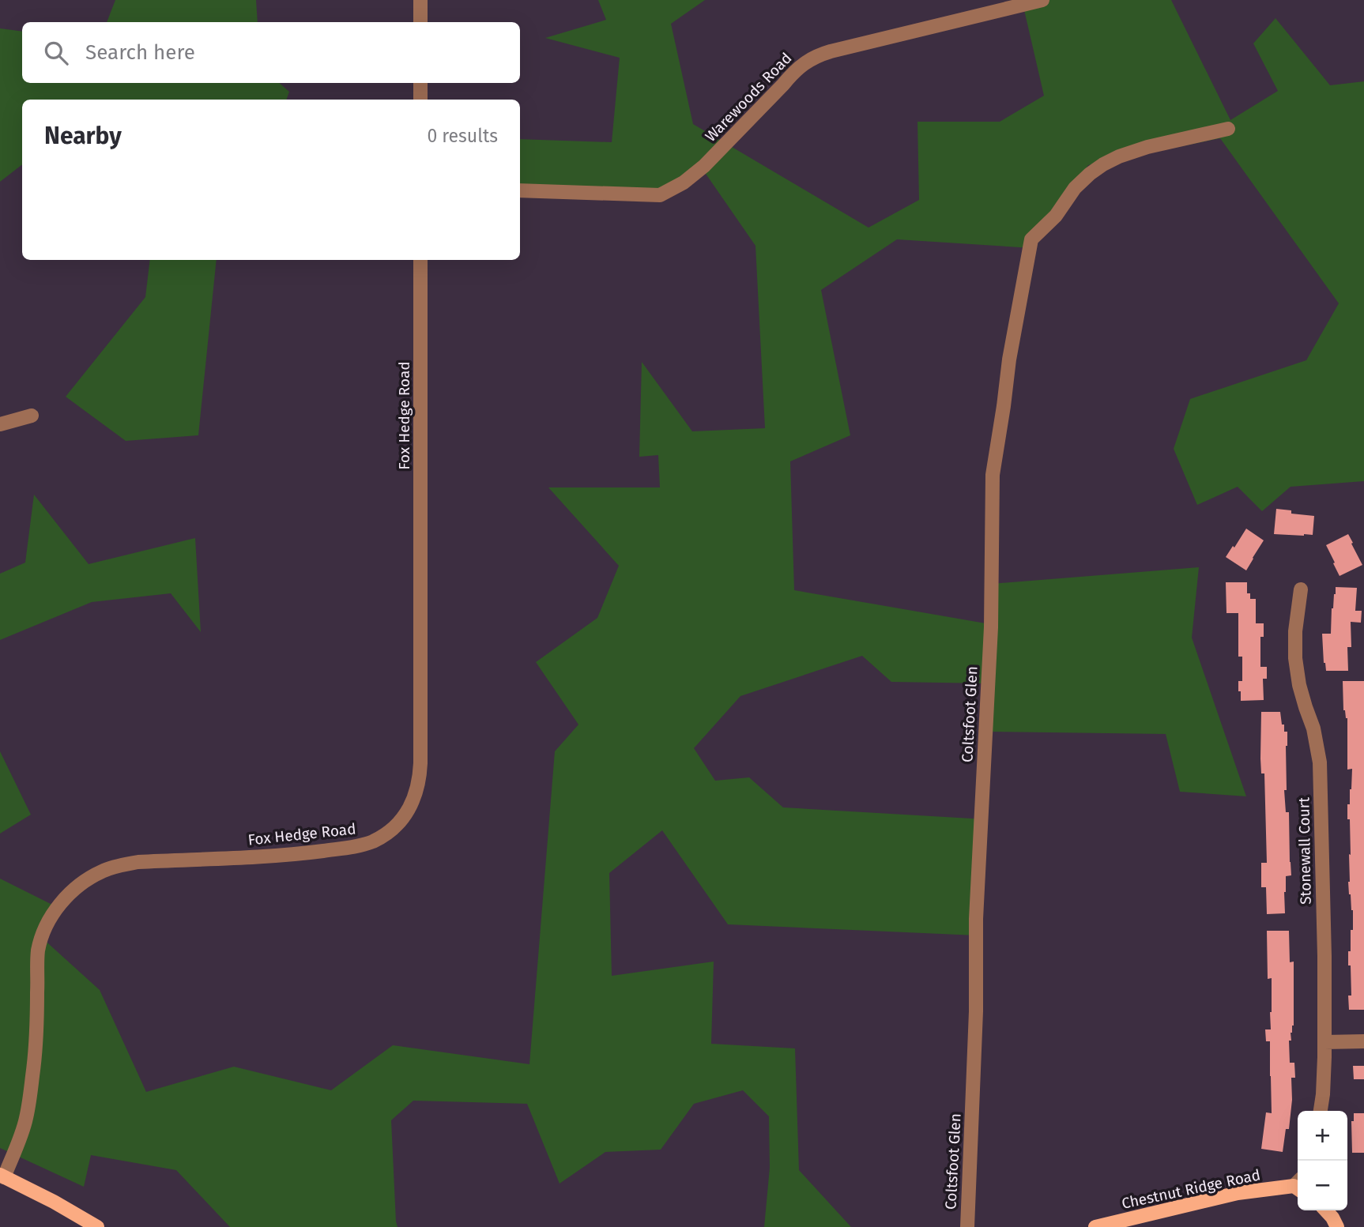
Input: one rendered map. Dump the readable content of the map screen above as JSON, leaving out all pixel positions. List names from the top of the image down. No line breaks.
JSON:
{"streets":{"main road":["Chestnut Ridge Road"],"street":["Warewoods Road","Fox Hedge Road","Coltsfoot Glen","Stonewall Court"]},"page":{"search":"Search here","heading":["Nearby","0 results"],"map_buttons":["+","−"]}}
